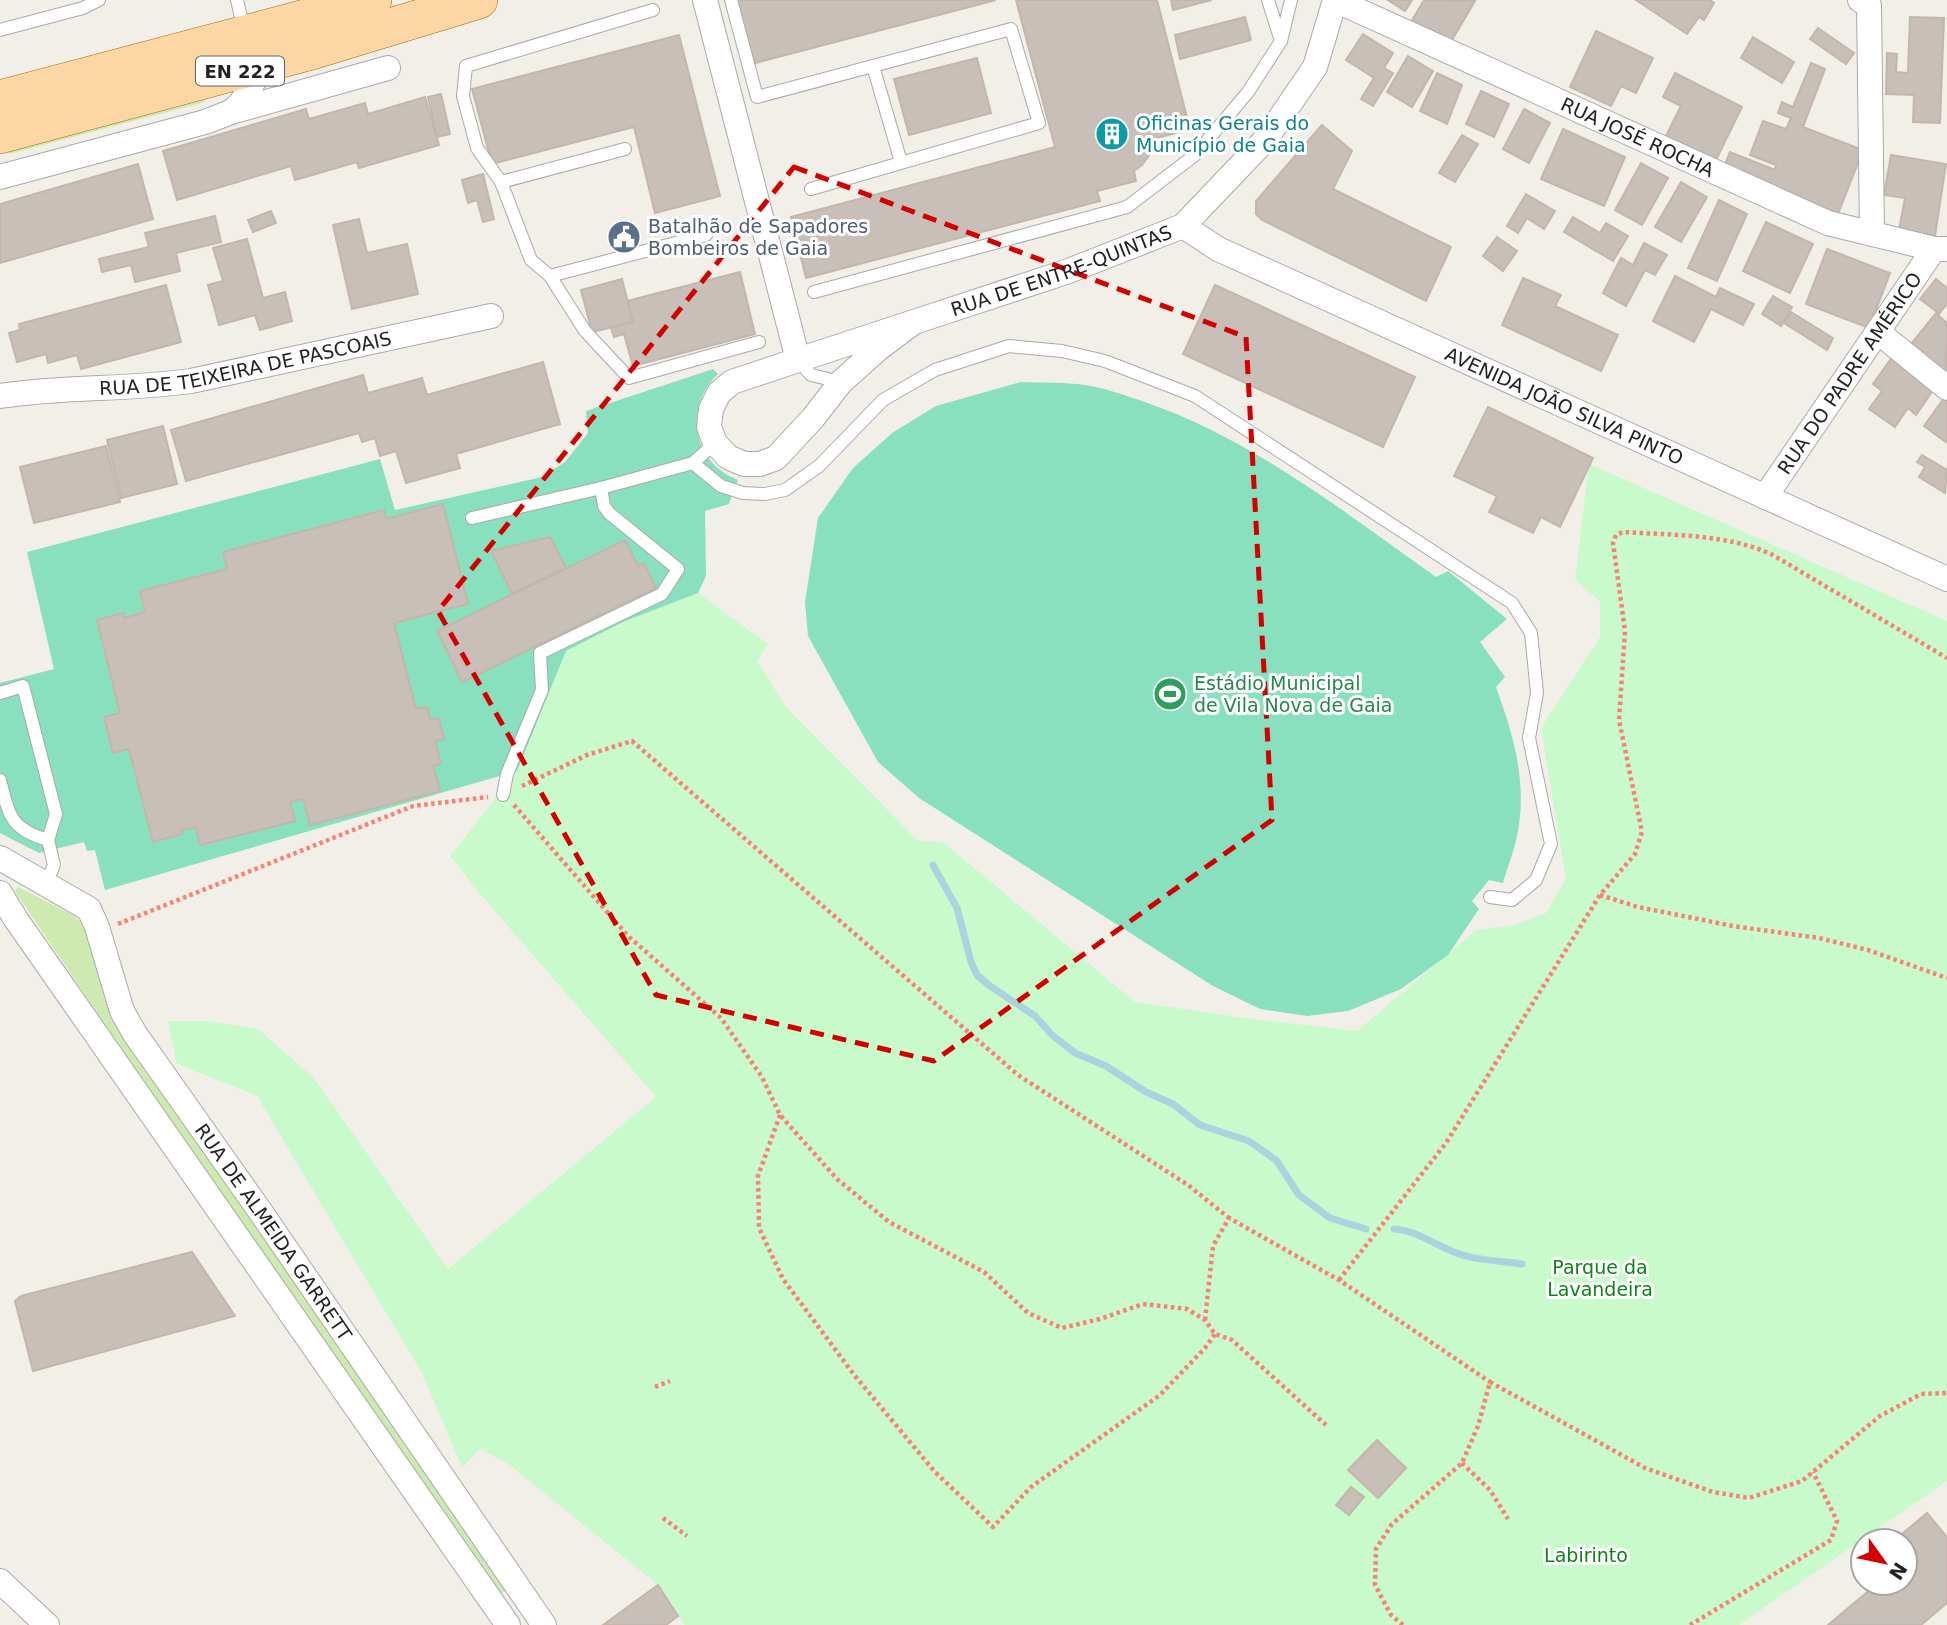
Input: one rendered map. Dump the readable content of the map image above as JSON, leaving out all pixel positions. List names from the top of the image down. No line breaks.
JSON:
{"streets":{"main road":["EN 222"],"street":["RUA JOSÉ ROCHA","RUA DE ENTRE-QUINTAS","RUA DE TEIXEIRA DE PASCOAIS","RUA DO PADRE AMÉRICO","AVENIDA JOÃO SILVA PINTO","RUA DE ALMEIDA GARRETT"]},"crossings":[["RUA JOSÉ ROCHA","RUA DE ENTRE-QUINTAS"],["RUA JOSÉ ROCHA","RUA DO PADRE AMÉRICO"],["RUA DE ENTRE-QUINTAS","AVENIDA JOÃO SILVA PINTO"],["RUA DO PADRE AMÉRICO","AVENIDA JOÃO SILVA PINTO"]],"parks":["Parque da Lavandeira","Labirinto"],"places":{"building":["Oficinas Gerais do Município de Gaia"],"public building":["Batalhão de Sapadores Bombeiros de Gaia"],"sports":["Estádio Municipal de Vila Nova de Gaia"]},"north":"bottom right"}
